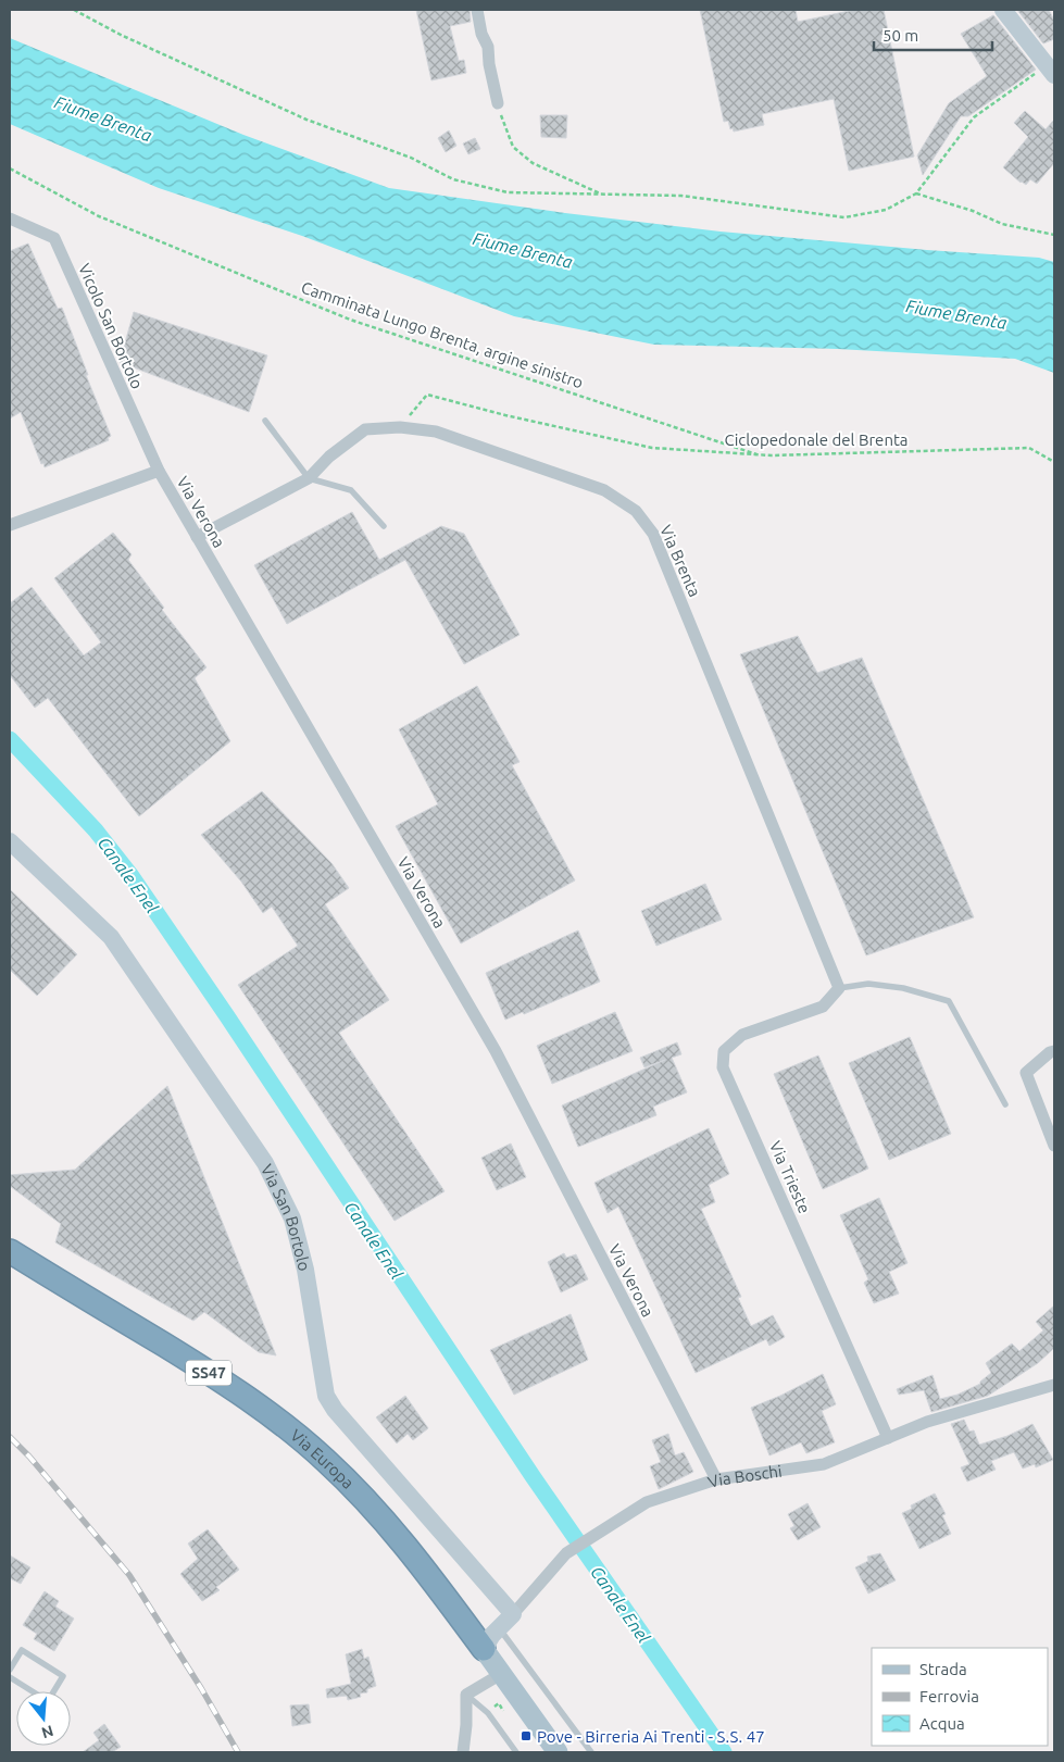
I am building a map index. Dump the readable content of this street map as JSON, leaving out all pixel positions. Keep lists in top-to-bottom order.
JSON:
{
  "streets": {
    "highway": ["SS47", "Via Europa"],
    "street": [
      "Vicolo San Bortolo",
      "Via Verona",
      "Via Brenta",
      "Via Trieste",
      "Via San Bortolo",
      "Via Boschi"
    ],
    "path": ["Camminata Lungo Brenta, argine sinistro", "Ciclopedonale del Brenta"]
  },
  "crossings": [
    ["Vicolo San Bortolo", "Via Verona"],
    ["Camminata Lungo Brenta, argine sinistro", "Ciclopedonale del Brenta"],
    ["Ciclopedonale del Brenta", "Via Brenta"],
    ["Via Verona", "Via Brenta"],
    ["Via Verona", "Via Boschi"],
    ["Via Brenta", "Via Trieste"],
    ["Via Trieste", "Via Boschi"],
    ["Via San Bortolo", "Via Boschi"],
    ["Via Europa", "Via Boschi"]
  ],
  "water": ["Fiume Brenta", "Canale Enel"],
  "places": {
    "transit": ["Pove - Birreria Ai Trenti - S.S. 47"]
  },
  "legend": ["Strada", "Ferrovia", "Acqua"],
  "scale_bar": "50 m",
  "north": "bottom"
}
